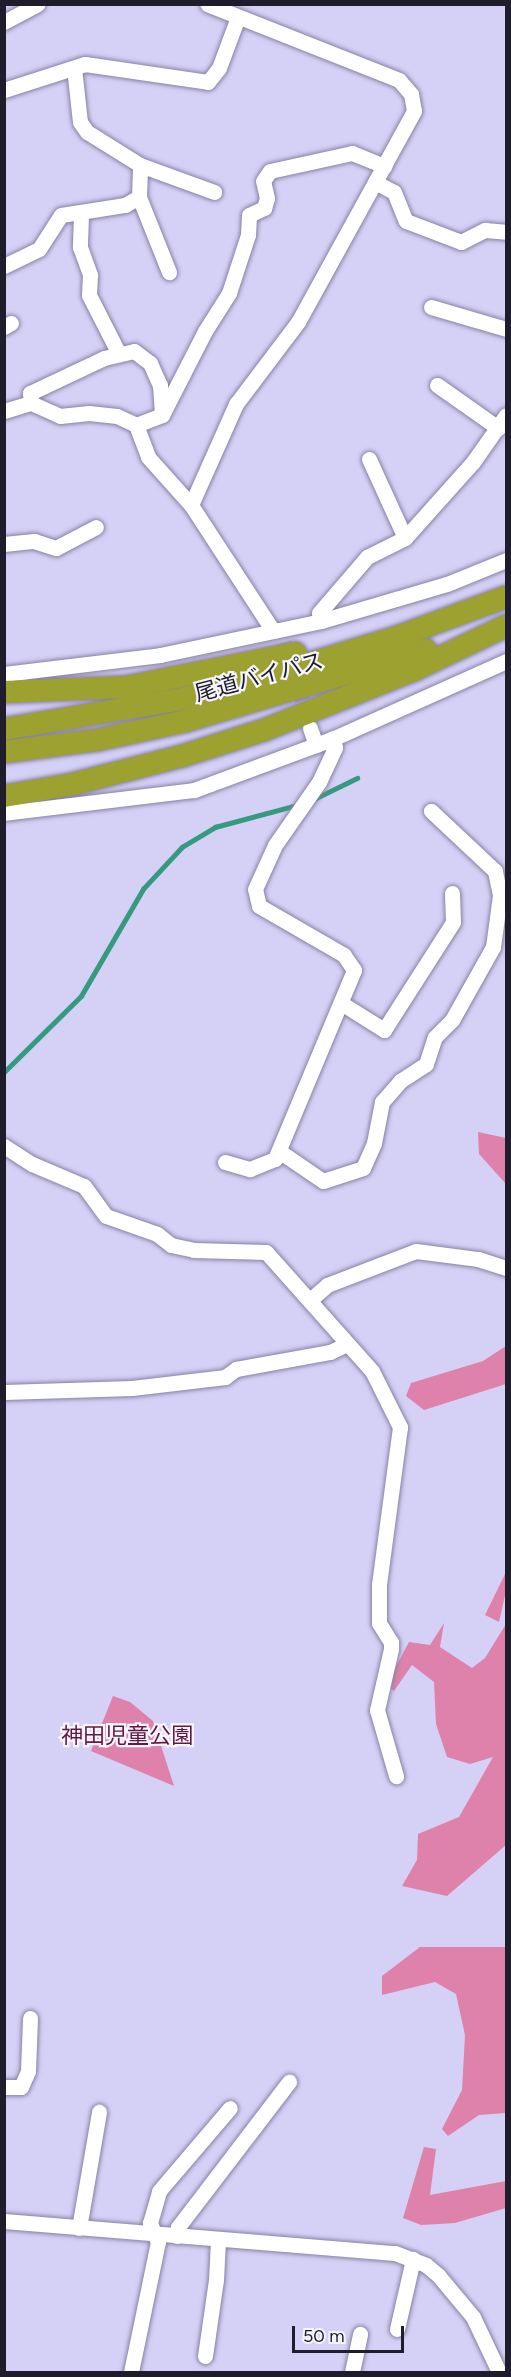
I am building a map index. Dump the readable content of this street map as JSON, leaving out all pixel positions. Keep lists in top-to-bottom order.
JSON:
{
  "streets": {
    "highway": ["尾道バイパス"]
  },
  "parks": ["神田児童公園"],
  "scale_bar": "50 m"
}
